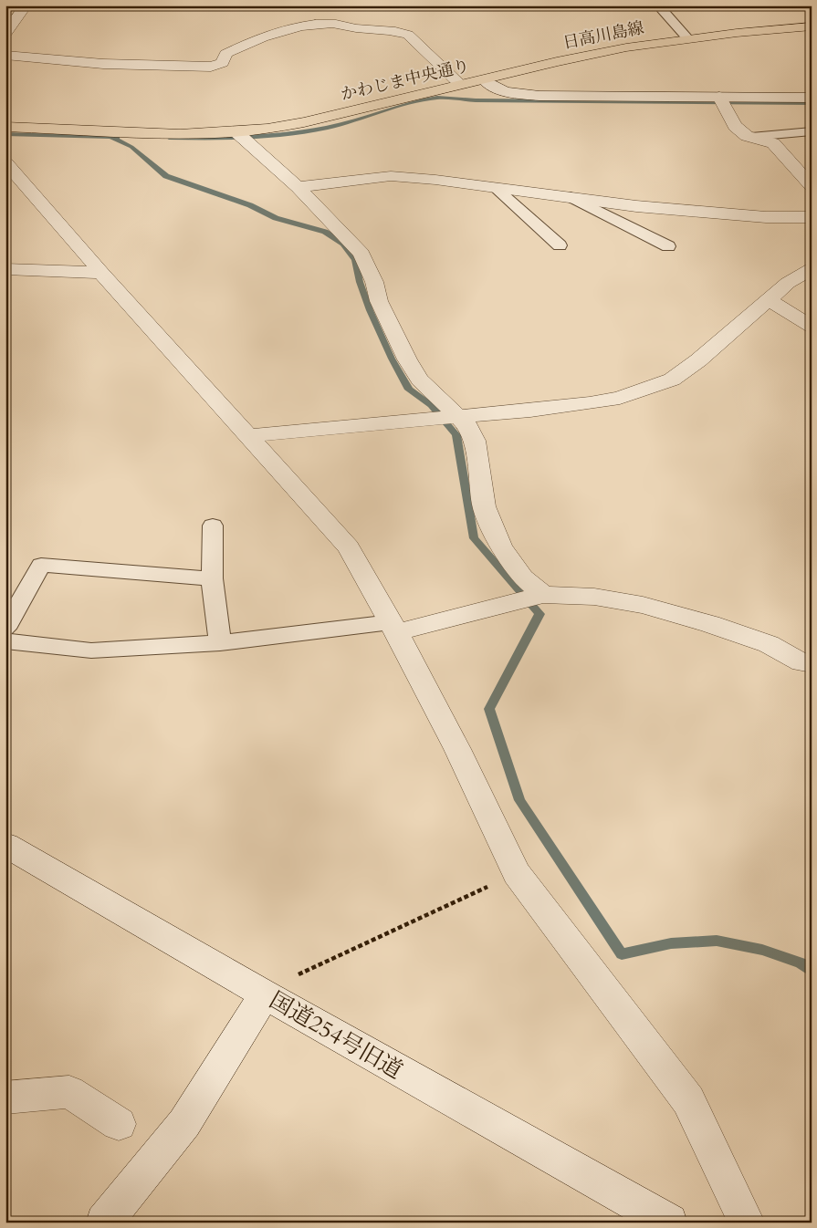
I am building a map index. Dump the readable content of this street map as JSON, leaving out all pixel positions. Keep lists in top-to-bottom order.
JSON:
{
  "streets": {
    "main road": ["日高川島線", "かわじま中央通り"],
    "street": ["国道254号旧道"]
  },
  "crossings": [
    ["日高川島線", "かわじま中央通り"]
  ]
}
